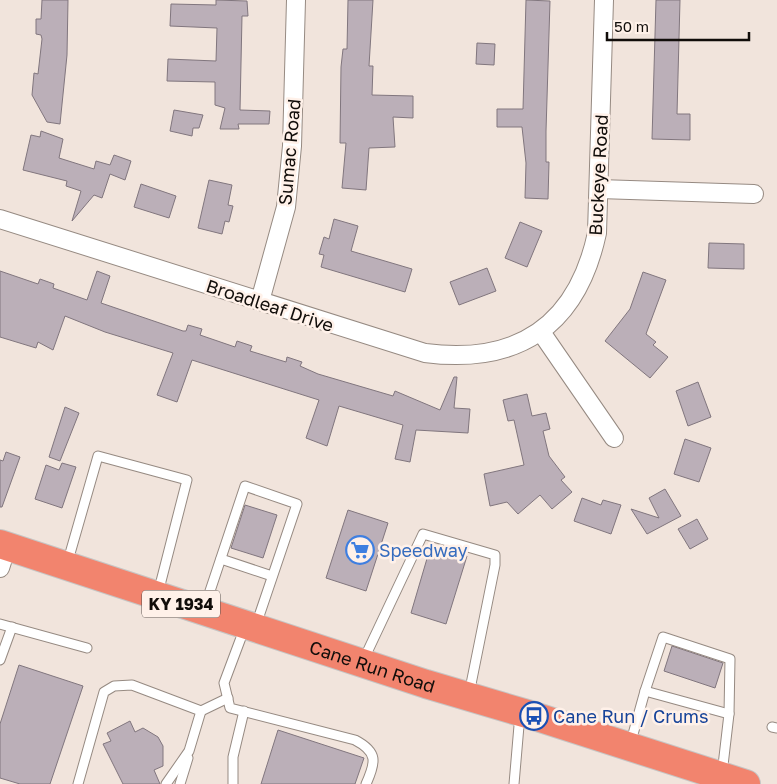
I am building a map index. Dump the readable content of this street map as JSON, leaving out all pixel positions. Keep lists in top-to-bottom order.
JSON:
{
  "streets": {
    "highway": ["KY 1934", "Cane Run Road"],
    "street": ["Sumac Road", "Buckeye Road", "Broadleaf Drive"]
  },
  "crossings": [
    ["Sumac Road", "Broadleaf Drive"],
    ["Buckeye Road", "Broadleaf Drive"]
  ],
  "places": {
    "supermarket": ["Speedway"],
    "bus stop": ["Cane Run / Crums"]
  },
  "scale_bar": "50 m"
}
